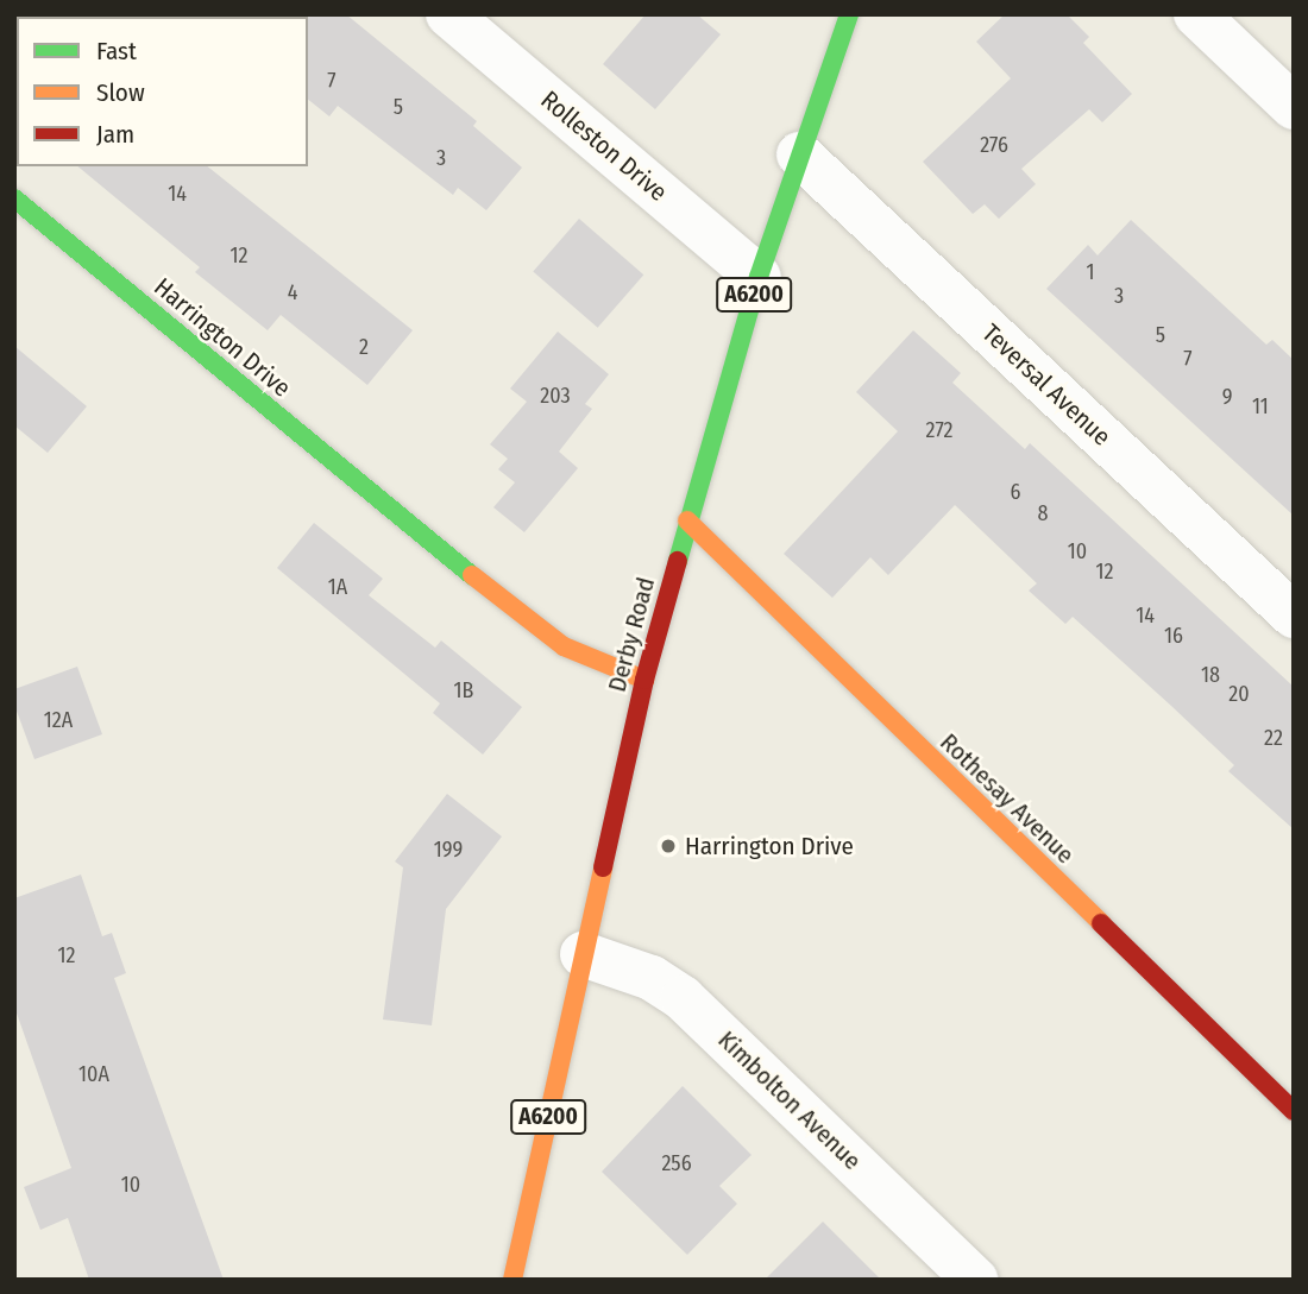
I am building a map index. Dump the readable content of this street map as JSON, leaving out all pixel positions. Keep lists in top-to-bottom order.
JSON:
{
  "streets": {
    "street": [
      "Rolleston Drive",
      "A6200",
      "Harrington Drive",
      "Teversal Avenue",
      "Derby Road",
      "Rothesay Avenue",
      "Kimbolton Avenue"
    ]
  },
  "crossings": [
    ["Rolleston Drive", "Derby Road"],
    ["Harrington Drive", "Derby Road"],
    ["Teversal Avenue", "Derby Road"],
    ["Derby Road", "Rothesay Avenue"],
    ["Derby Road", "Kimbolton Avenue"]
  ],
  "places": ["Harrington Drive"],
  "house_numbers": [
    "7",
    "5",
    "276",
    "3",
    "14",
    "12",
    "1",
    "4",
    "3",
    "5",
    "2",
    "7",
    "203",
    "9",
    "11",
    "272",
    "6",
    "8",
    "10",
    "12",
    "1A",
    "14",
    "16",
    "18",
    "1B",
    "20",
    "12A",
    "22",
    "199",
    "12",
    "10A",
    "256",
    "10"
  ],
  "legend": ["Fast", "Slow", "Jam"]
}
